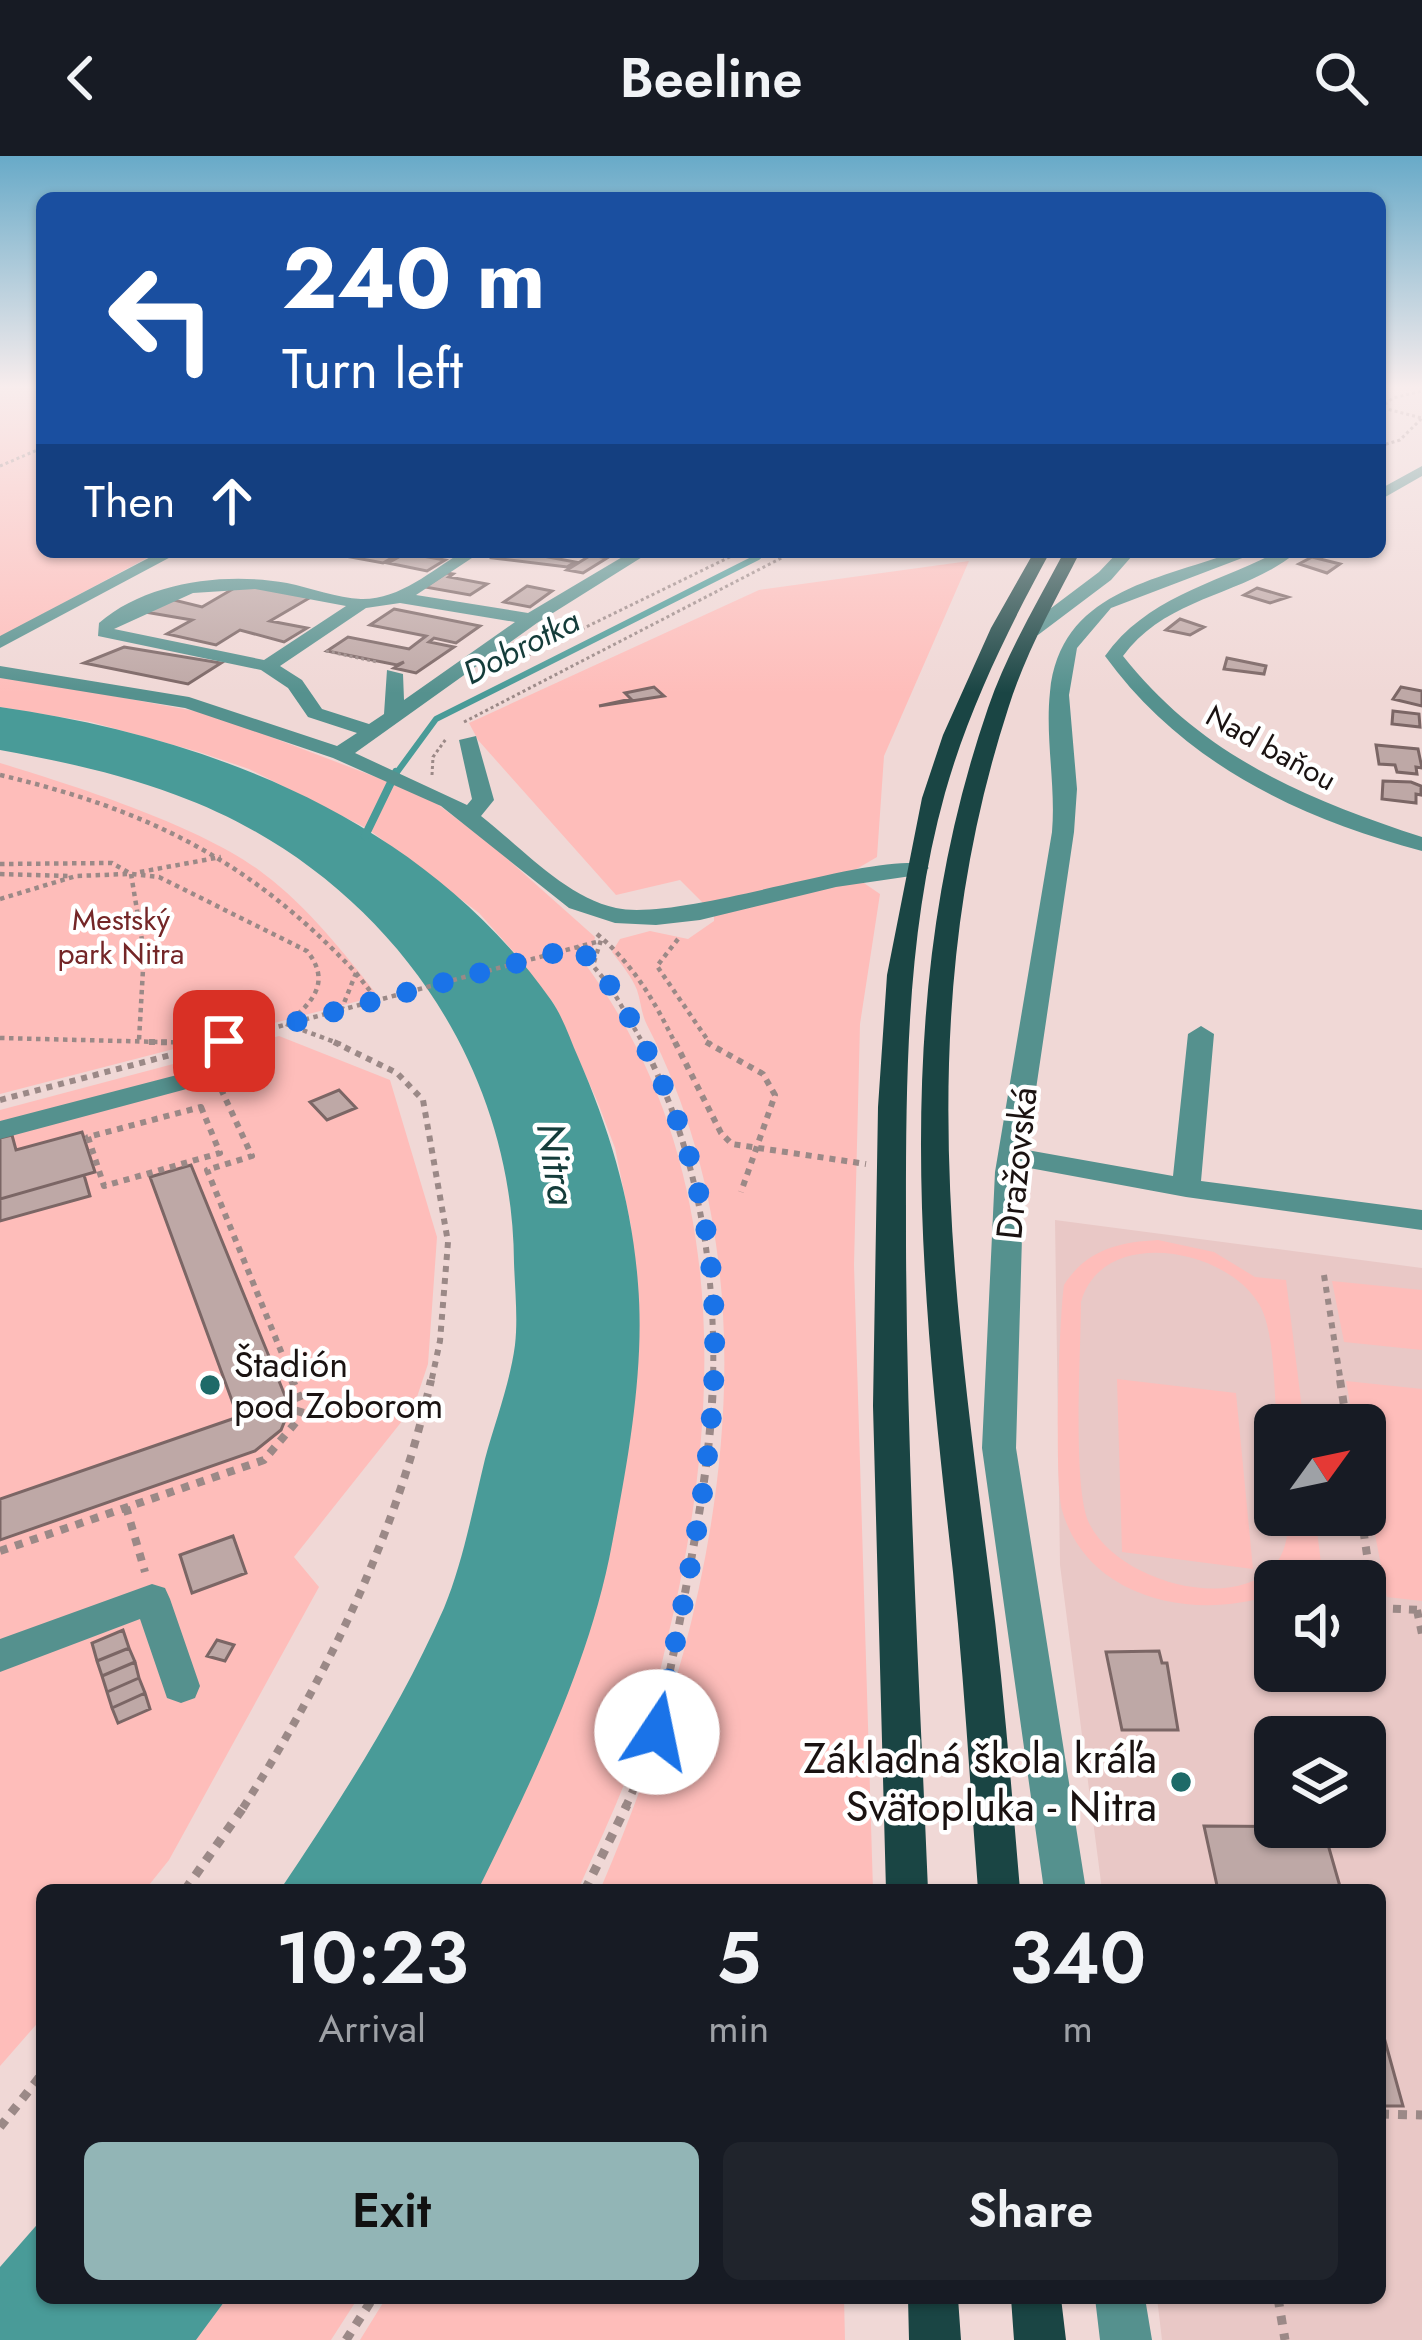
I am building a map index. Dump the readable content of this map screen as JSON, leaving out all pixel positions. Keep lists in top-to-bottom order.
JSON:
{
  "streets": {
    "street": ["Nad baňou", "Dražovská"]
  },
  "water": ["Dobrotka", "Nitra"],
  "parks": ["Mestský park Nitra"],
  "places": ["Štadión pod Zoborom", "Základná škola kráľa Svätopluka - Nitra"],
  "north": "top right",
  "page": {
    "header": "Beeline",
    "turn": ["240 m", "Turn left"],
    "then": "Then",
    "eta": [
      "10:23",
      "Arrival",
      "5",
      "min",
      "340",
      "m"
    ],
    "buttons": ["Exit", "Share"]
  }
}
